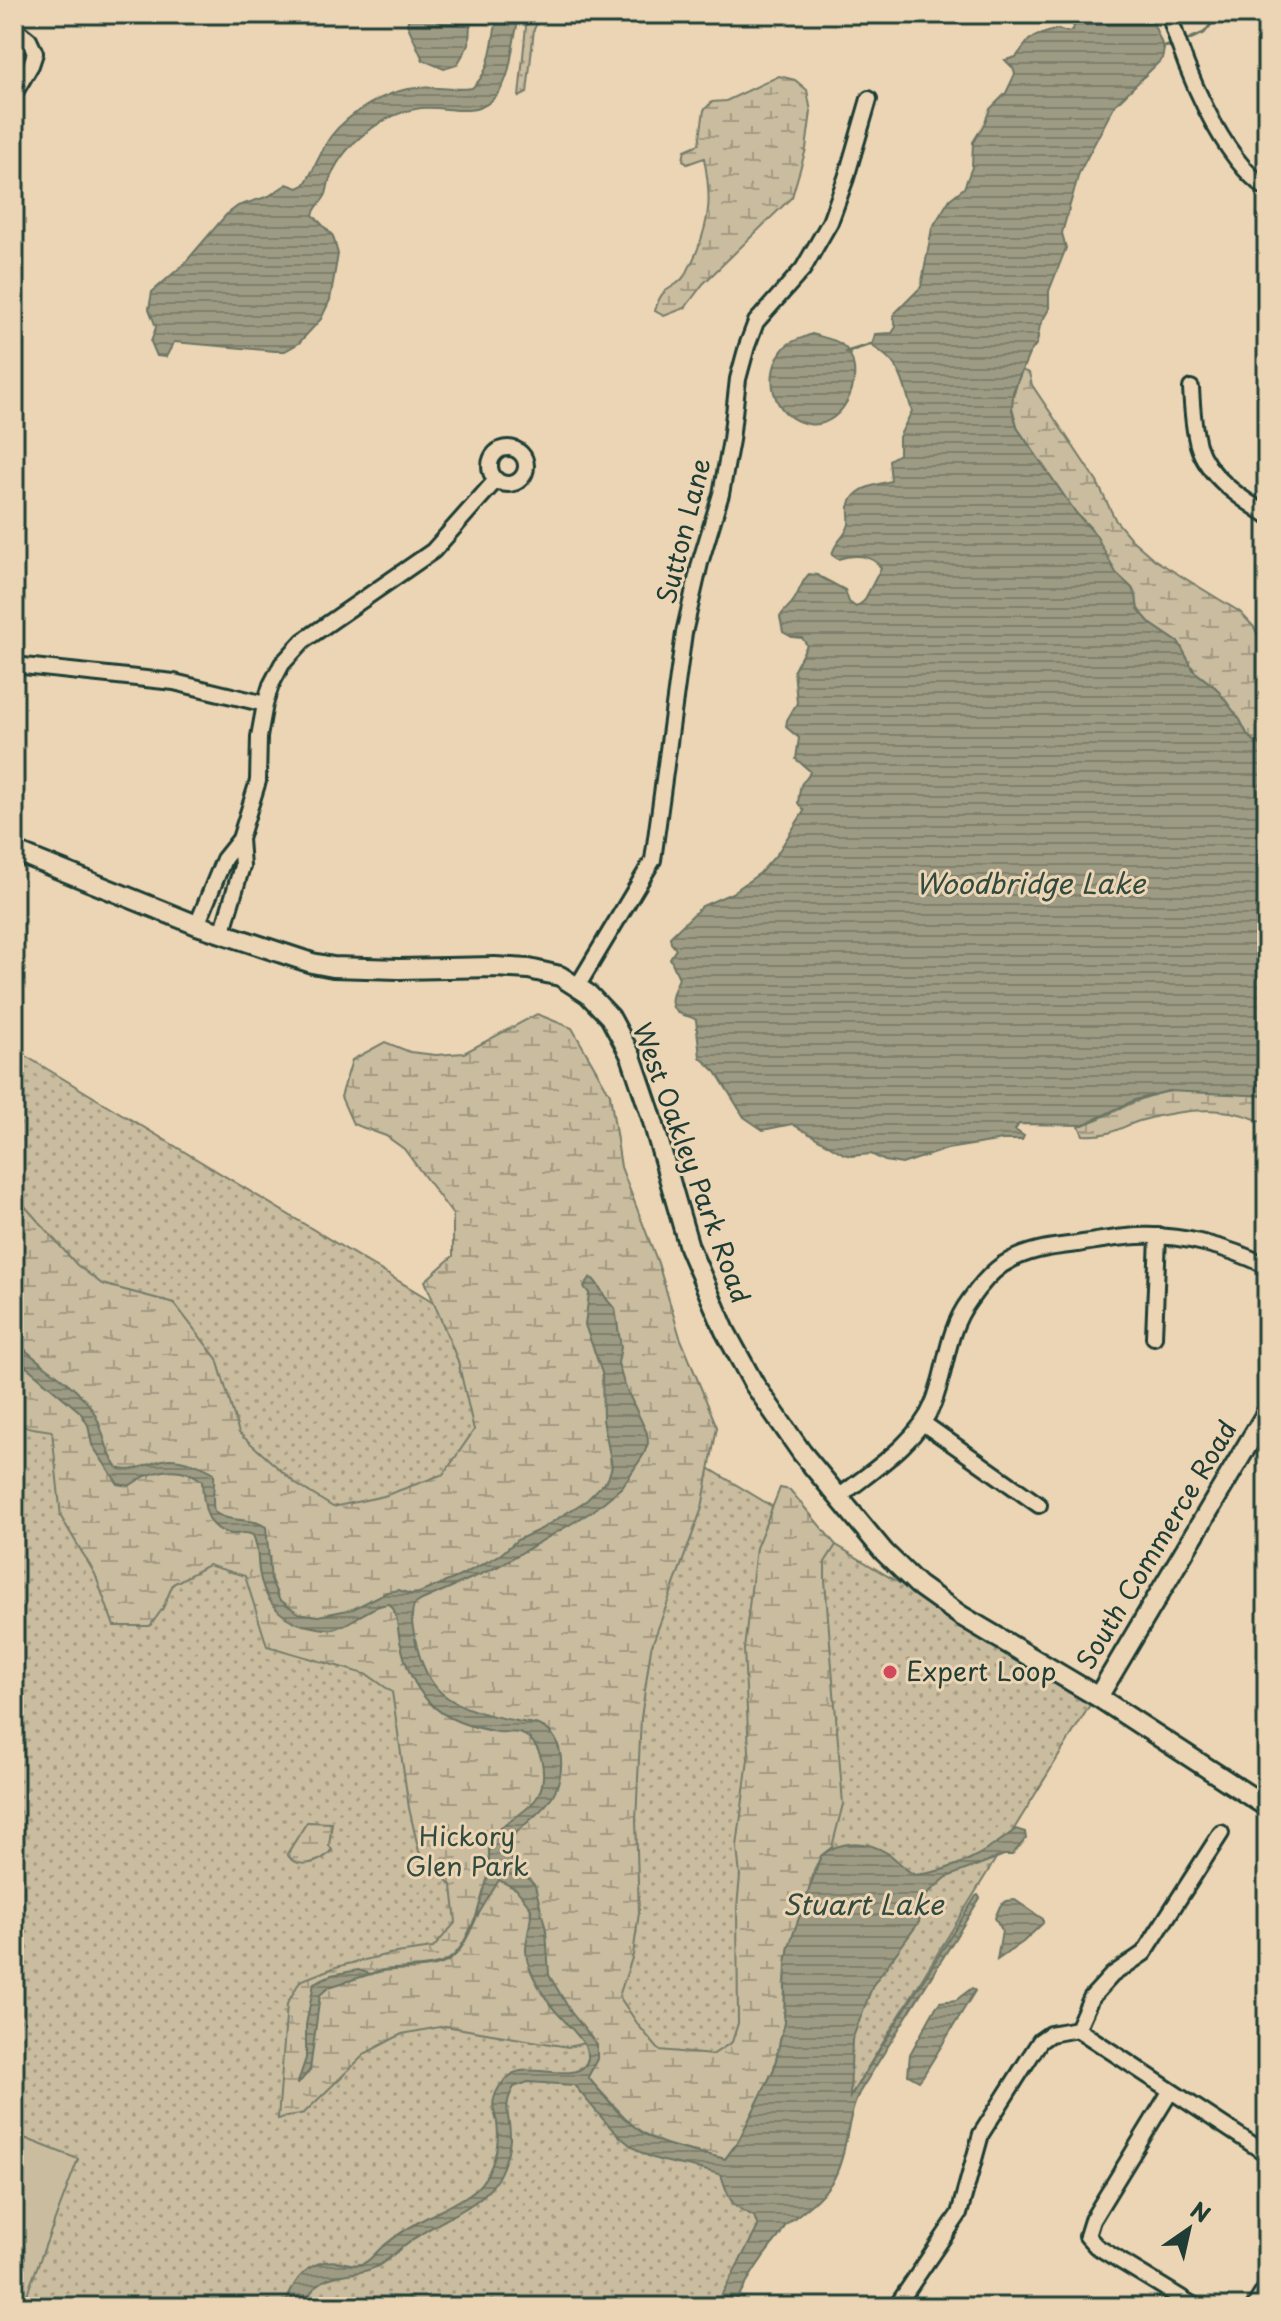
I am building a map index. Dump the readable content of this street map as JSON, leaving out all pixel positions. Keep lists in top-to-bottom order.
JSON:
{
  "streets": {
    "street": ["Sutton Lane", "West Oakley Park Road", "South Commerce Road"]
  },
  "crossings": [
    ["Sutton Lane", "West Oakley Park Road"],
    ["West Oakley Park Road", "South Commerce Road"]
  ],
  "water": ["Woodbridge Lake", "Stuart Lake"],
  "parks": ["Hickory Glen Park"],
  "places": ["Expert Loop"],
  "north": "top right"
}
